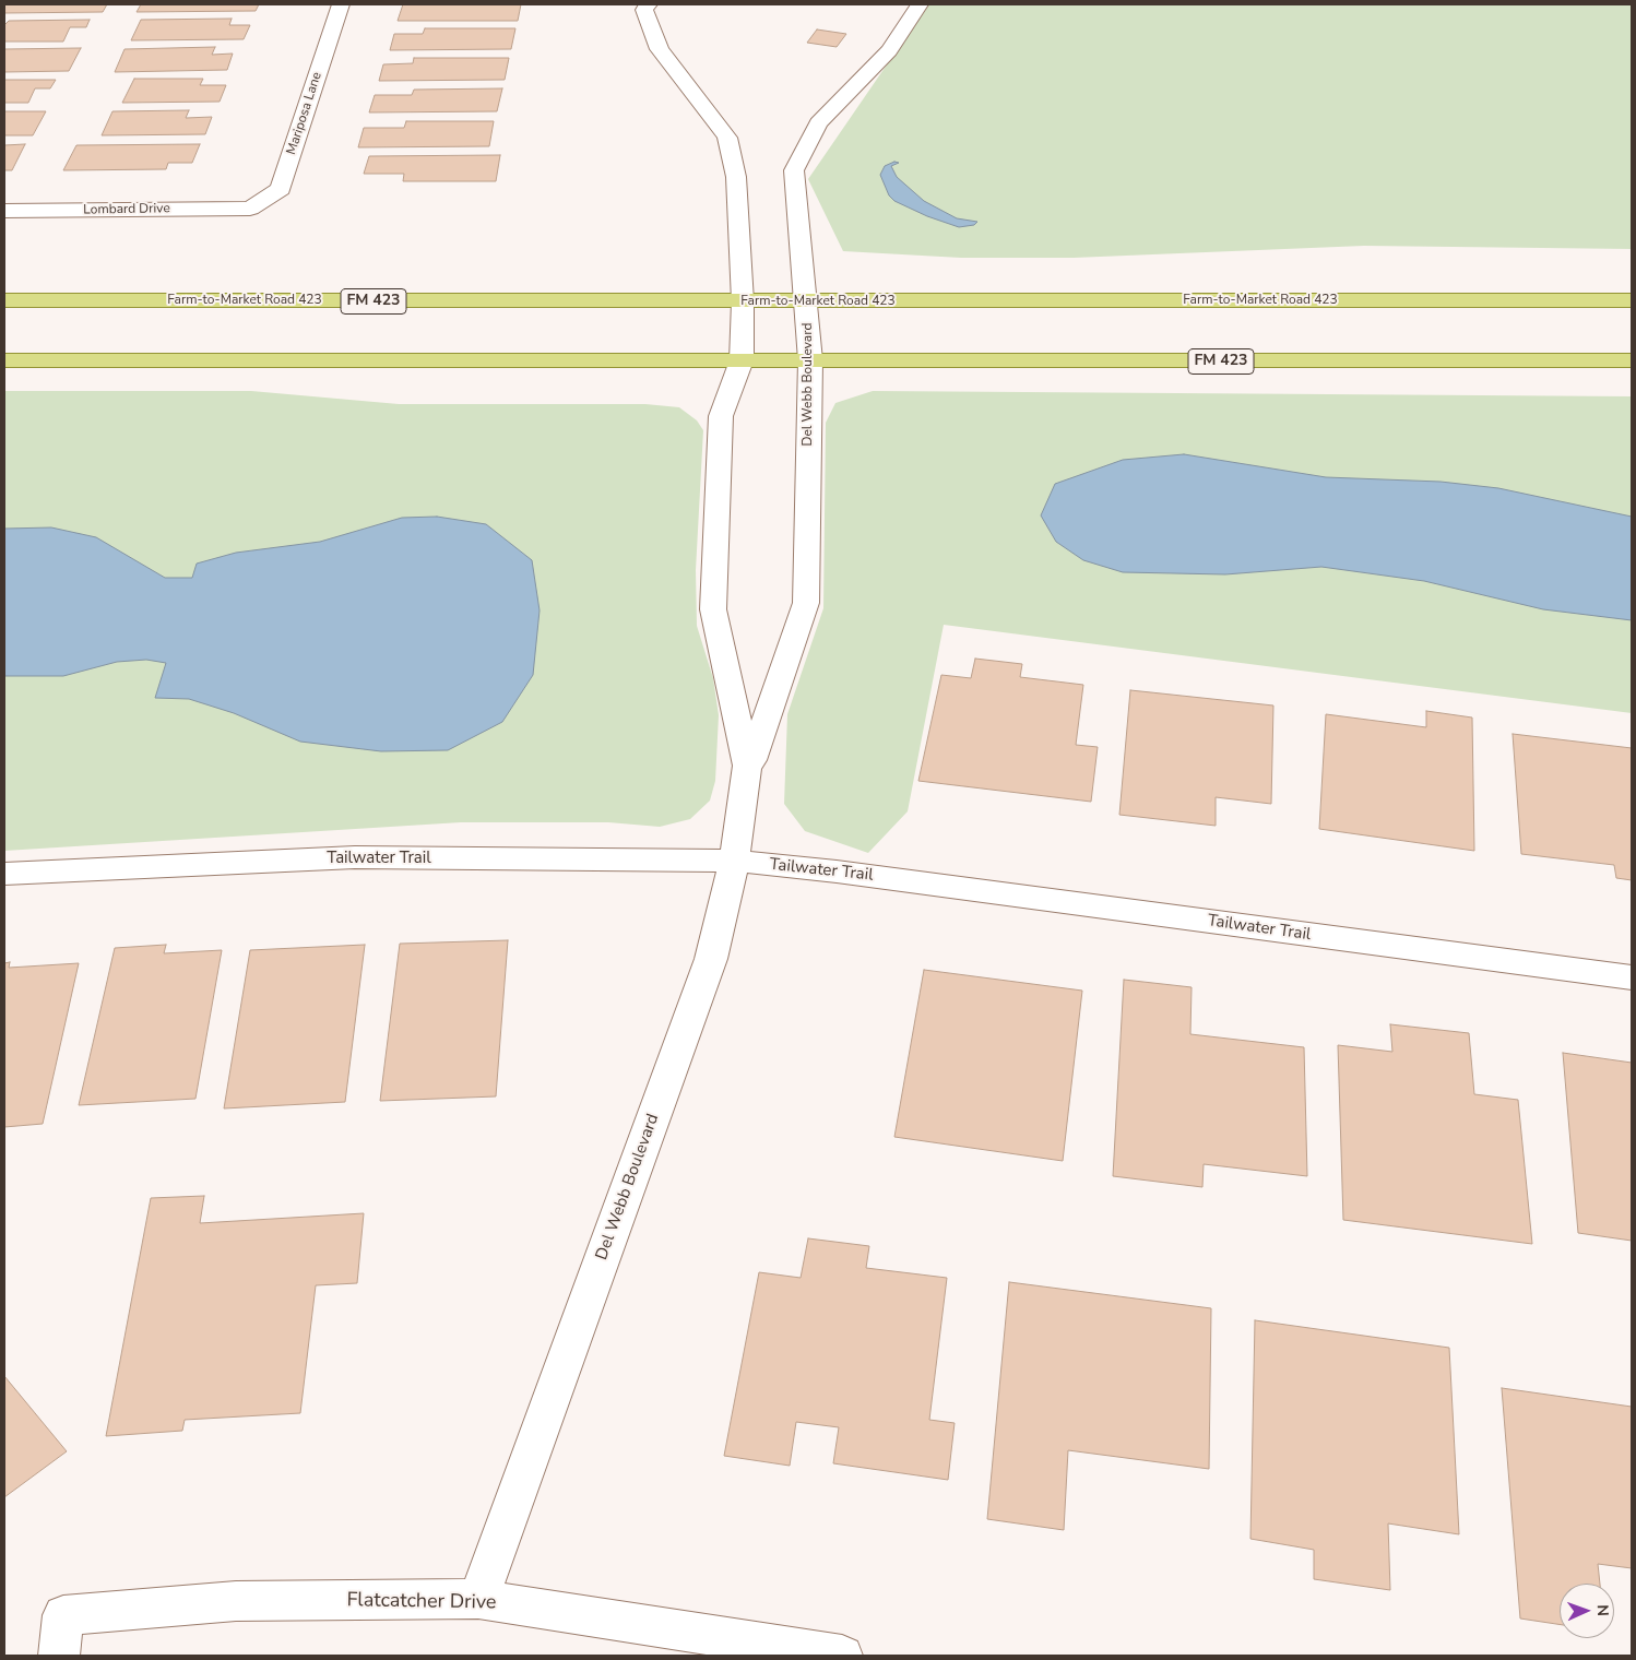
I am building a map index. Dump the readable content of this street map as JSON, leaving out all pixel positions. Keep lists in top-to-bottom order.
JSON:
{
  "streets": {
    "main road": ["Farm-to-Market Road 423", "FM 423"],
    "street": [
      "Mariposa Lane",
      "Lombard Drive",
      "Del Webb Boulevard",
      "Tailwater Trail",
      "Flatcatcher Drive"
    ]
  },
  "crossings": [
    ["Mariposa Lane", "Lombard Drive"],
    ["Farm-to-Market Road 423", "Del Webb Boulevard"],
    ["FM 423", "Del Webb Boulevard"],
    ["Del Webb Boulevard", "Tailwater Trail"],
    ["Del Webb Boulevard", "Flatcatcher Drive"]
  ],
  "north": "right"
}
